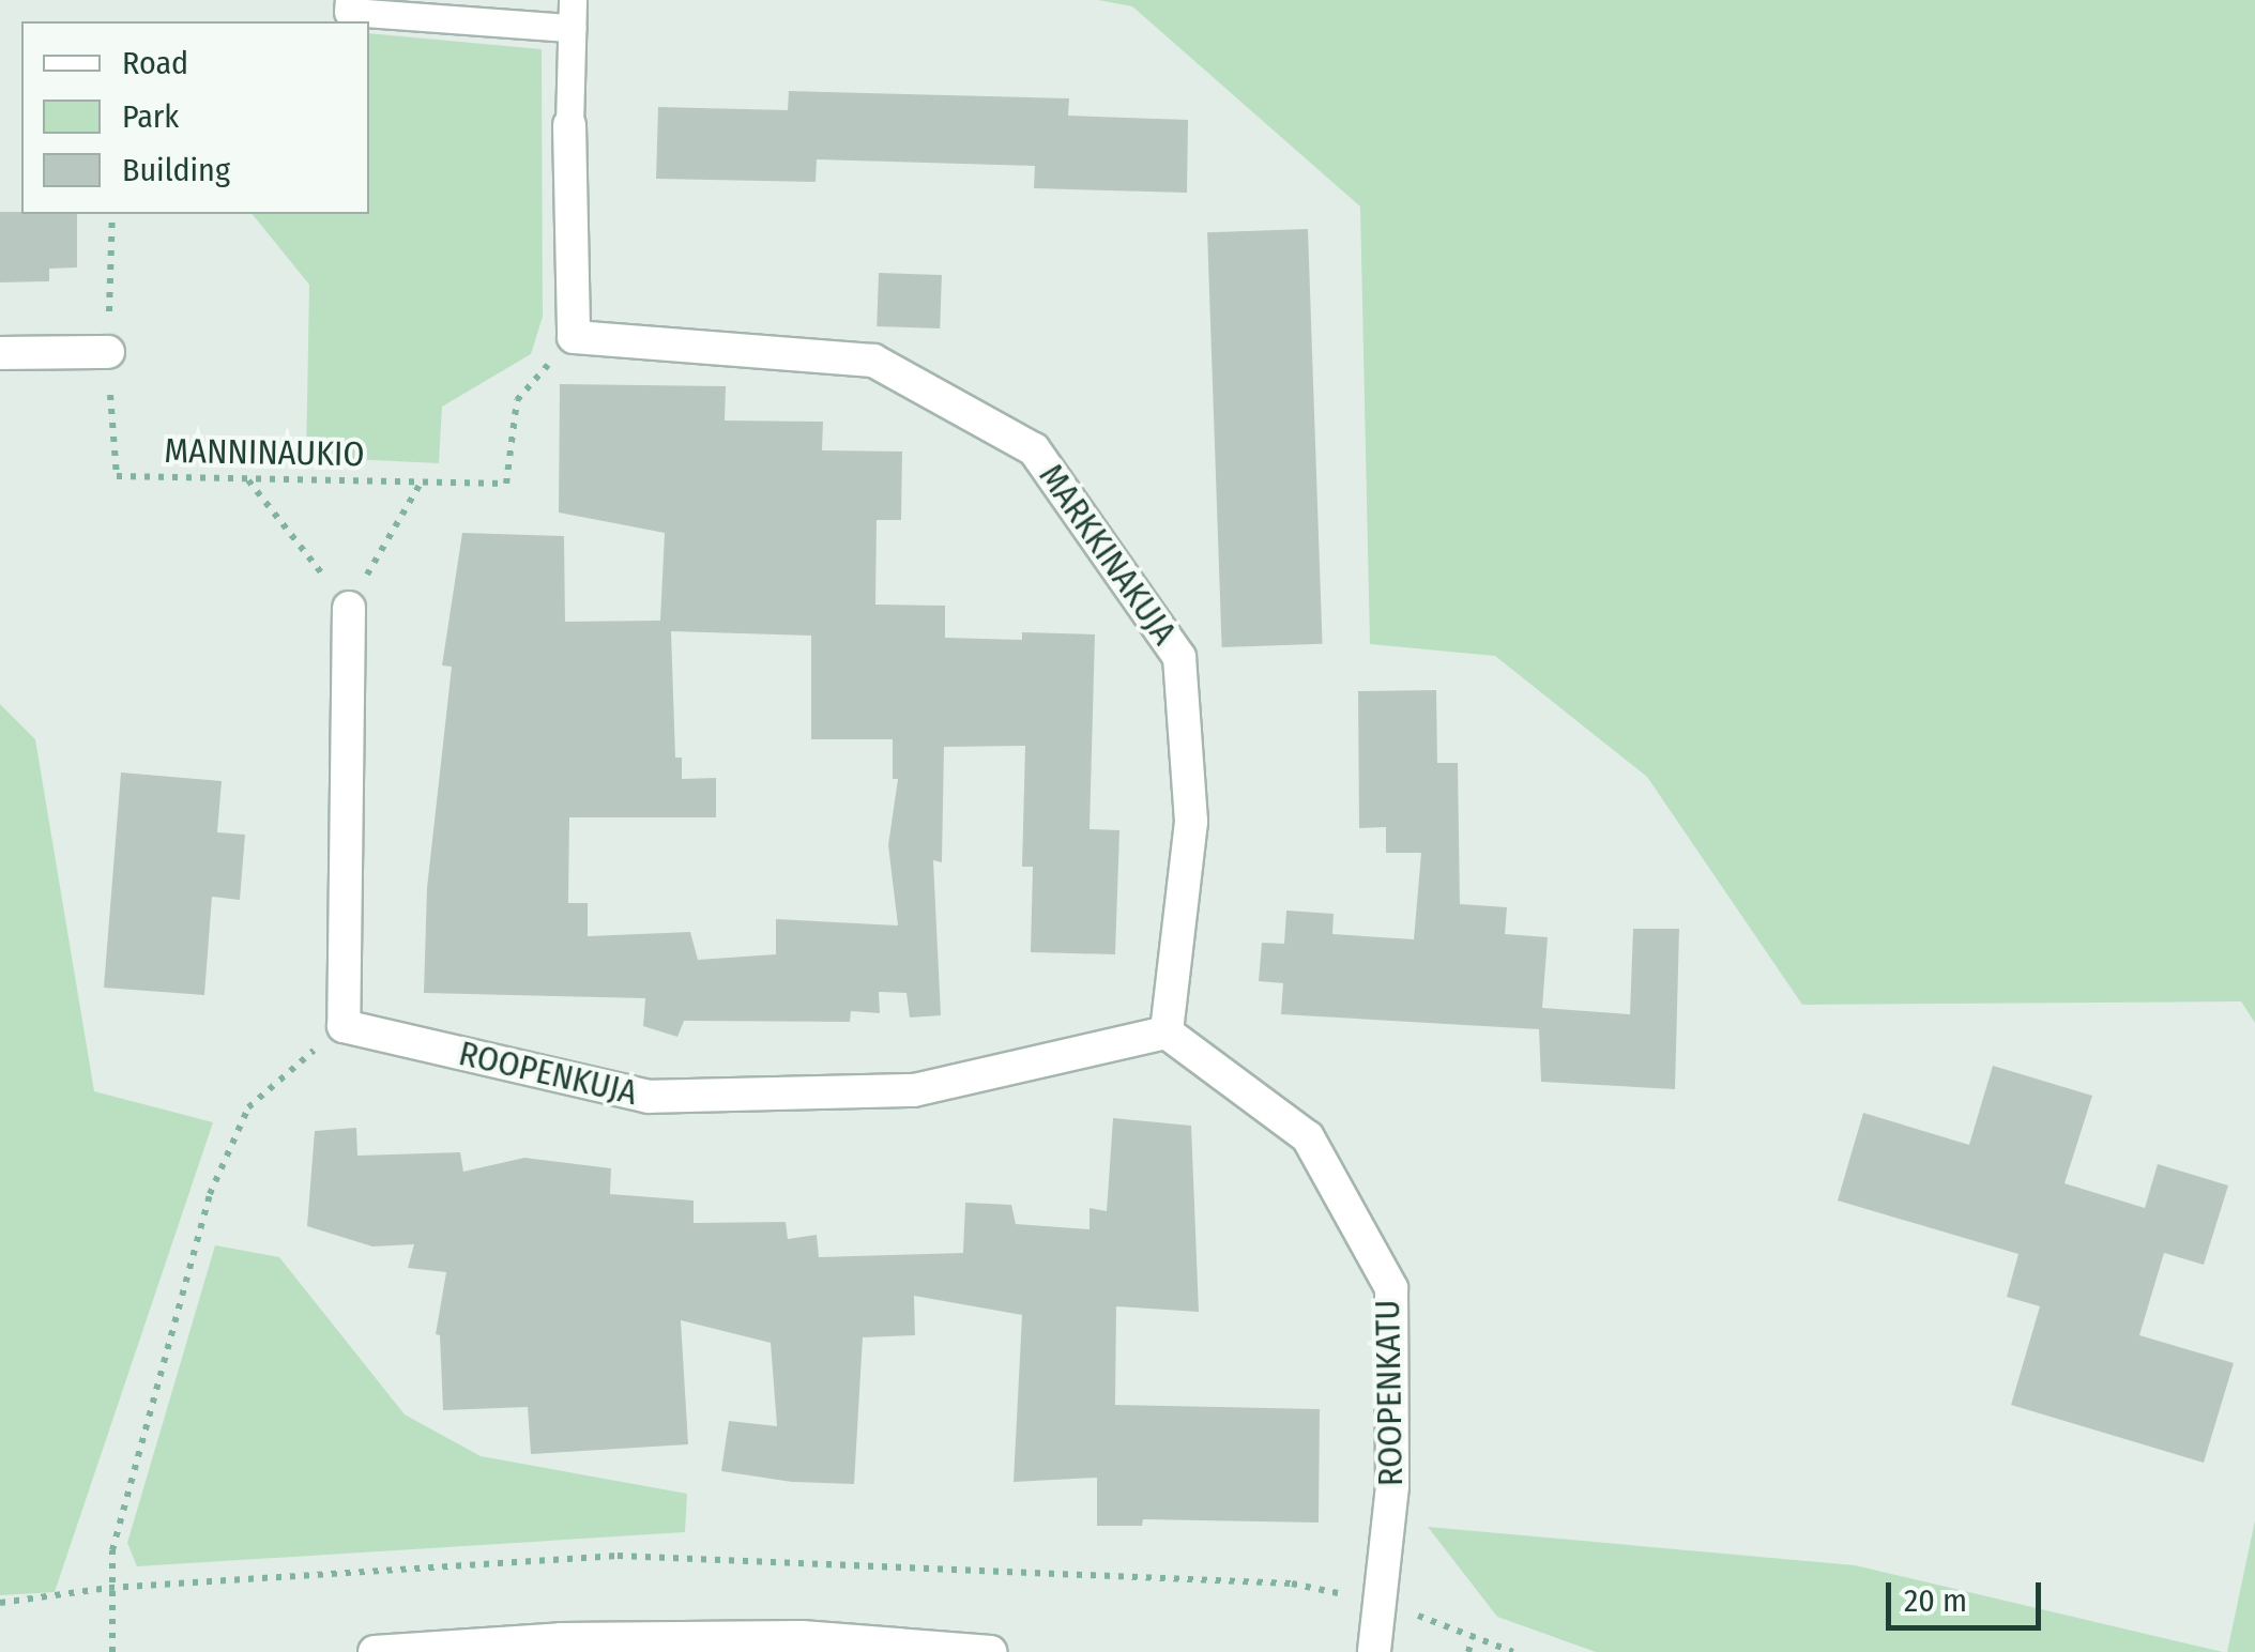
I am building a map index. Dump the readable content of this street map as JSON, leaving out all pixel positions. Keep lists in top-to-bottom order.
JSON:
{
  "streets": {
    "street": ["MARKKINAKUJA", "ROOPENKUJA", "ROOPENKATU"],
    "path": ["MANNINAUKIO"]
  },
  "crossings": [
    ["MANNINAUKIO", "MARKKINAKUJA"],
    ["MARKKINAKUJA", "ROOPENKUJA"],
    ["MARKKINAKUJA", "ROOPENKATU"],
    ["ROOPENKUJA", "ROOPENKATU"]
  ],
  "legend": ["Road", "Park", "Building"],
  "scale_bar": "20 m"
}
